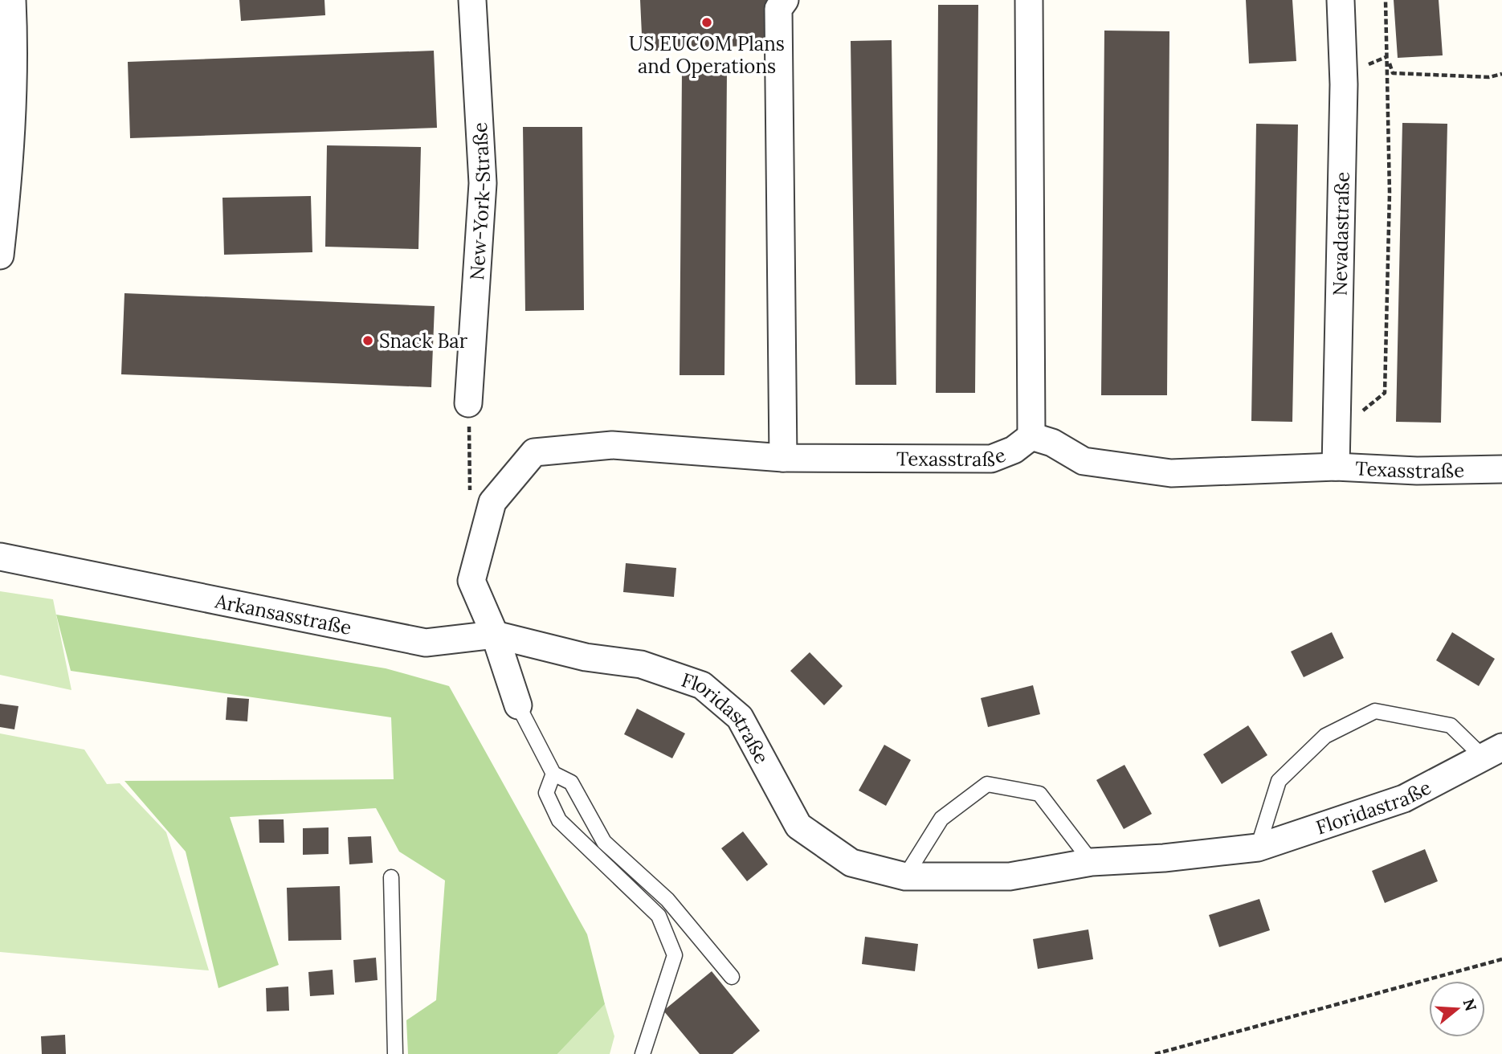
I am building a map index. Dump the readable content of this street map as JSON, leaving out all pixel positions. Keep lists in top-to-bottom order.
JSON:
{
  "streets": {
    "street": [
      "New-York-Straße",
      "Nevadastraße",
      "Texasstraße",
      "Arkansasstraße",
      "Floridastraße"
    ]
  },
  "crossings": [
    ["Nevadastraße", "Texasstraße"],
    ["Texasstraße", "Arkansasstraße"],
    ["Texasstraße", "Floridastraße"],
    ["Arkansasstraße", "Floridastraße"]
  ],
  "places": ["US EUCOM Plans and Operations", "Snack Bar"],
  "north": "right"
}
